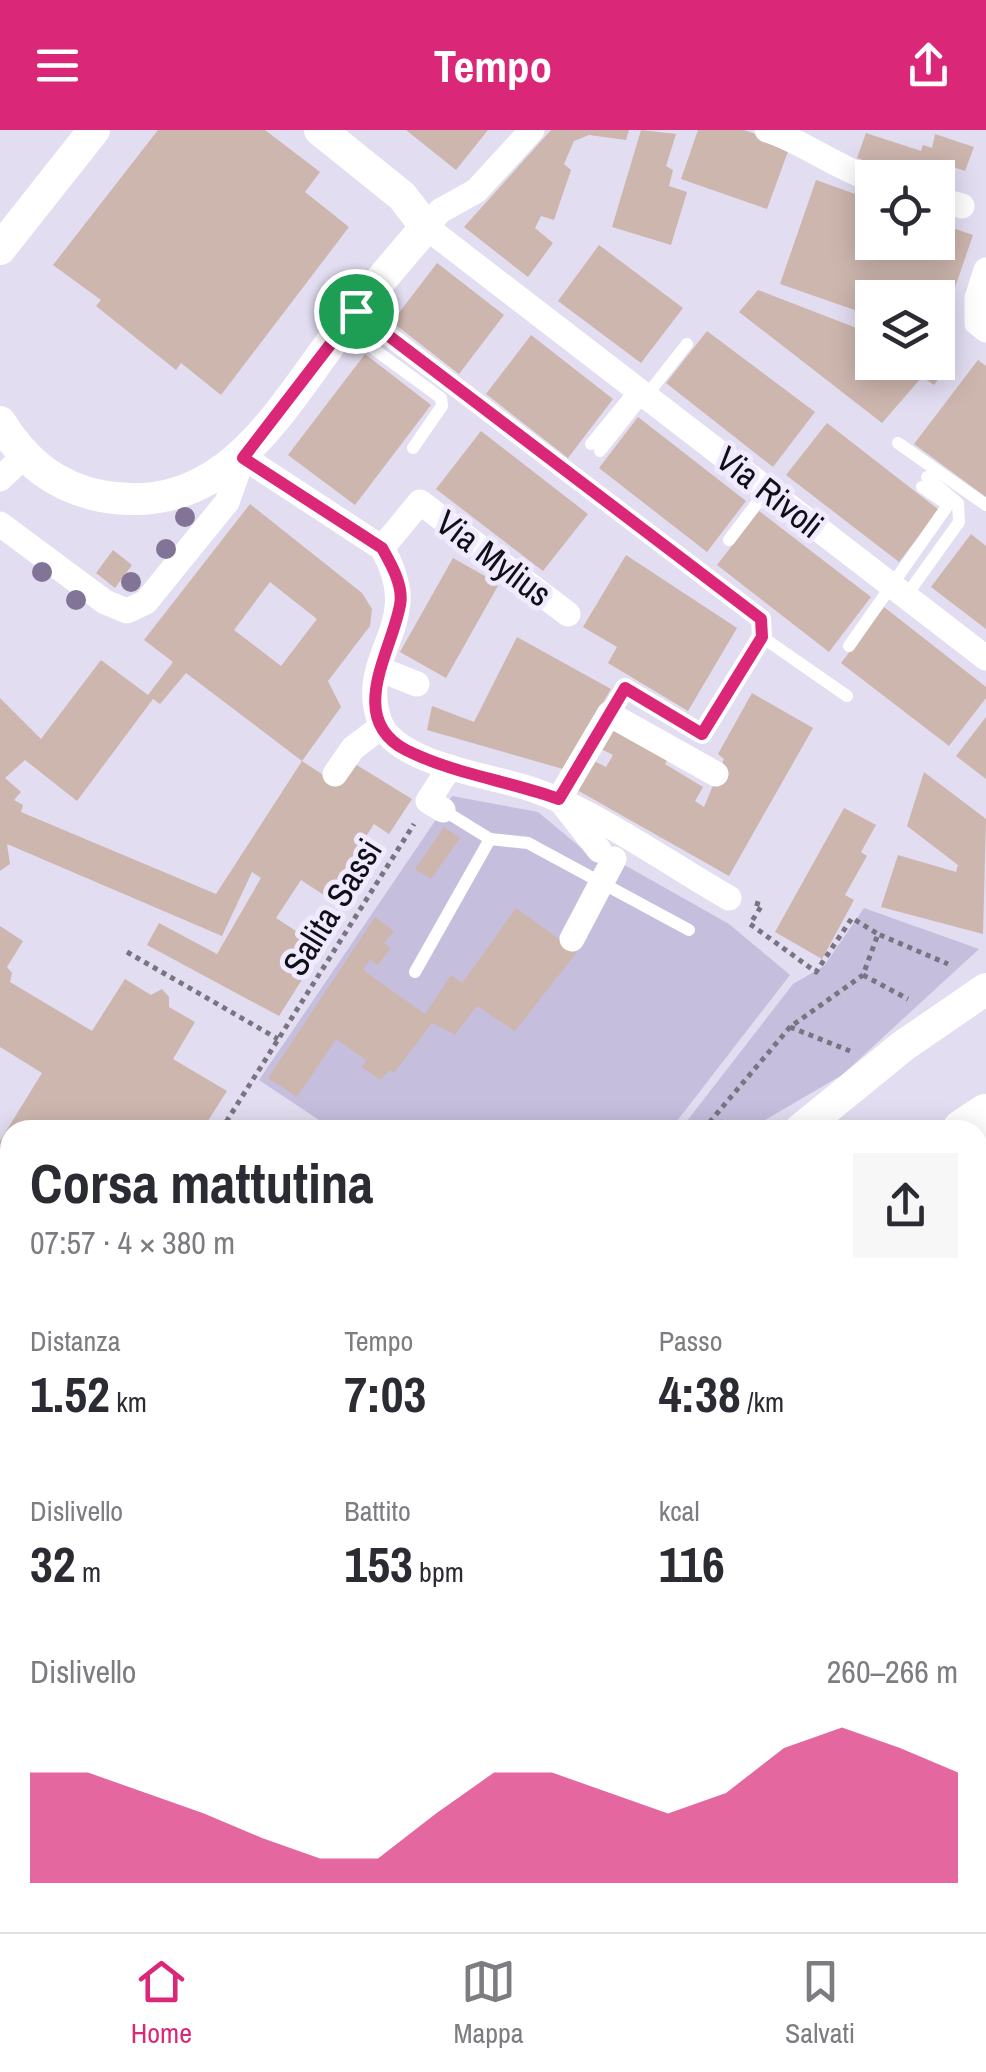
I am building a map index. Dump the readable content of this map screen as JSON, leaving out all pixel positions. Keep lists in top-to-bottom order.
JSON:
{
  "streets": {
    "street": ["Via Rivoli", "Via Mylius"],
    "path": ["Salita Sassi"]
  },
  "page": {
    "header": "Tempo",
    "heading": ["Corsa mattutina", "07:57 · 4 × 380 m"],
    "stats": [
      ["Distanza", "1.52 km"],
      ["Tempo", "7:03"],
      ["Passo", "4:38 /km"],
      ["Dislivello", "32 m"],
      ["Battito", "153 bpm"],
      ["kcal", "116"]
    ],
    "chart": ["Dislivello", "260–266 m"],
    "tabs": ["Home", "Mappa", "Salvati"]
  }
}
